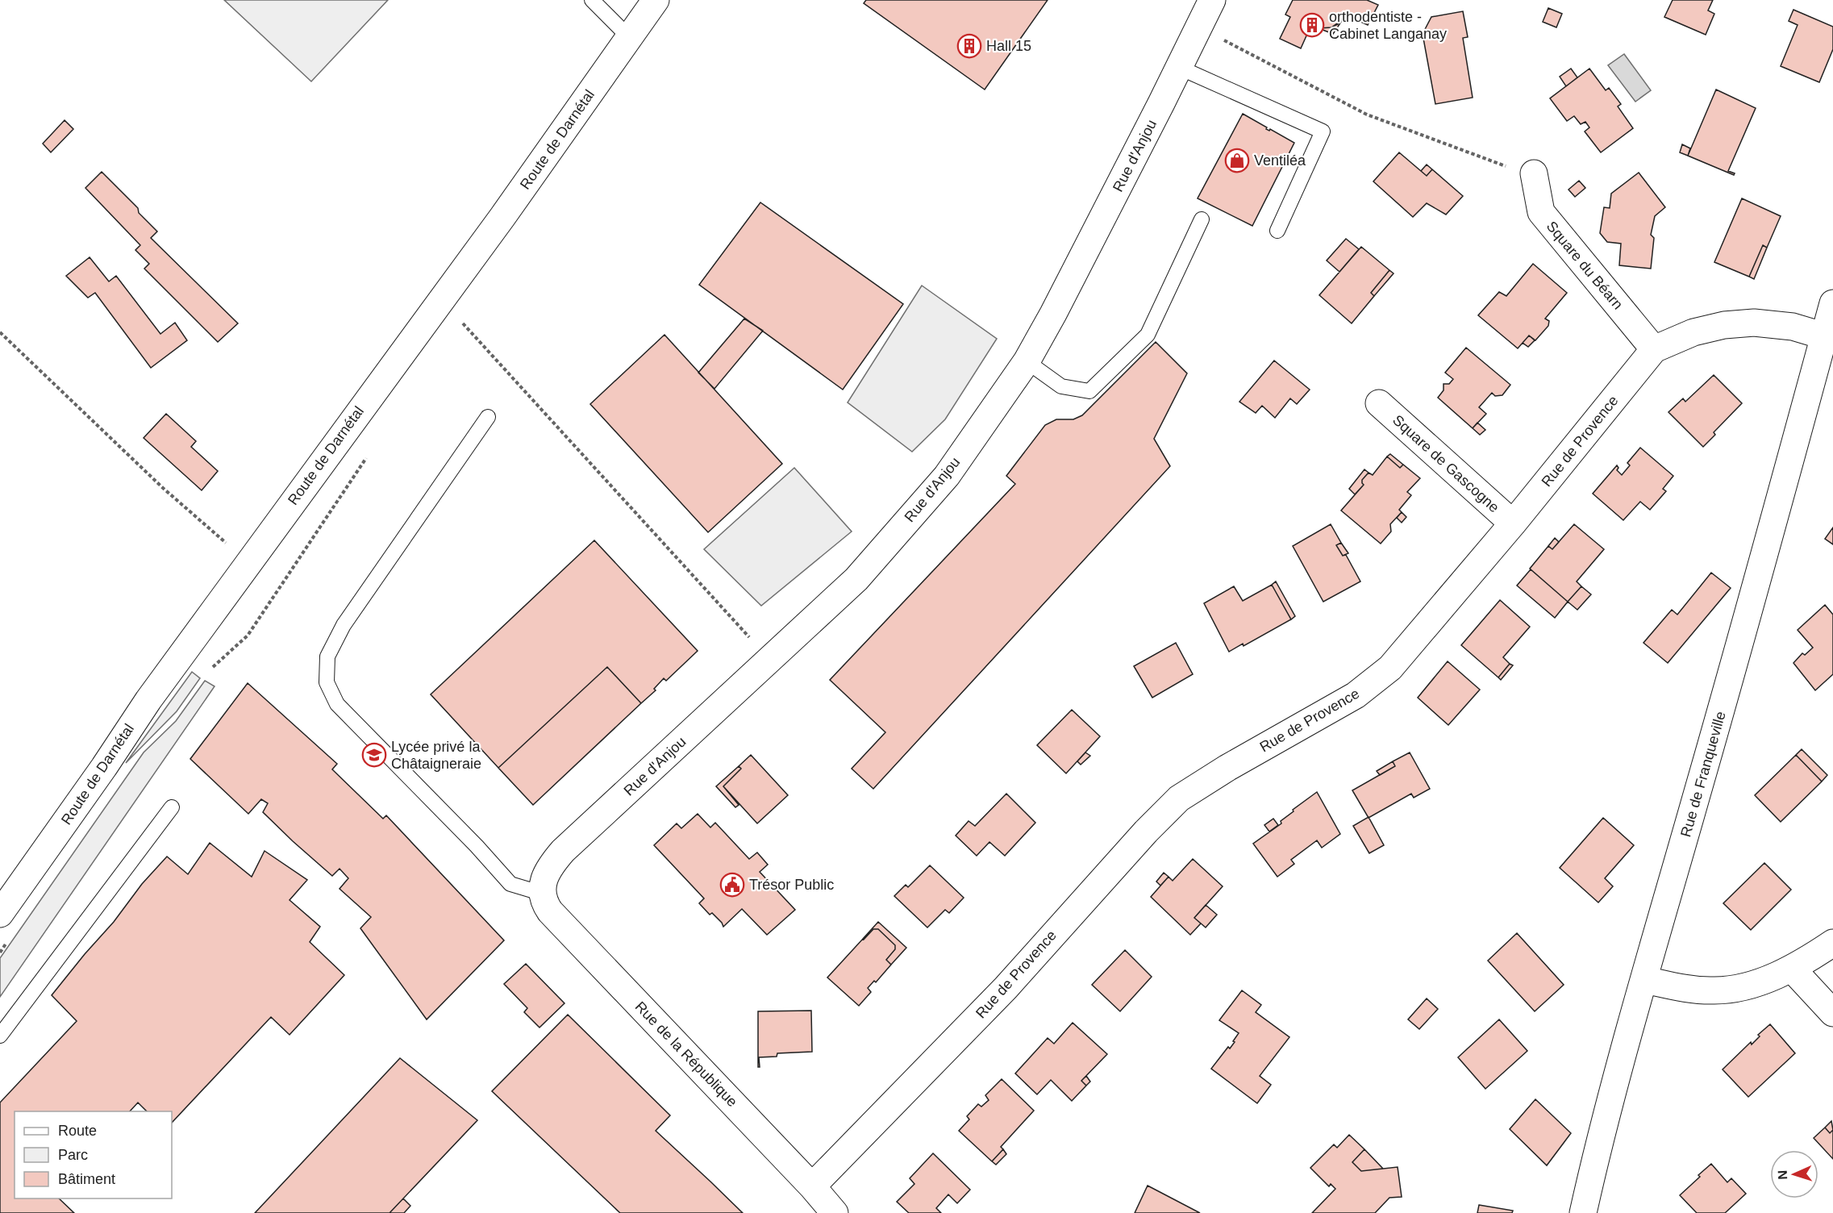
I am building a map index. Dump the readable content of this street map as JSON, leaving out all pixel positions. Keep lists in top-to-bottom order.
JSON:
{
  "streets": {
    "street": [
      "Route de Darnétal",
      "Rue d'Anjou",
      "Square du Béarn",
      "Rue de Provence",
      "Square de Gascogne",
      "Rue de Franqueville",
      "Rue de la République"
    ]
  },
  "crossings": [
    ["Rue d'Anjou", "Rue de la République"],
    ["Square du Béarn", "Rue de Provence"],
    ["Rue de Provence", "Square de Gascogne"],
    ["Rue de Provence", "Rue de Franqueville"],
    ["Rue de Provence", "Rue de la République"]
  ],
  "places": {
    "building": ["orthodentiste - Cabinet Langanay", "Hall 15"],
    "shop": ["Ventiléa"],
    "school or university": ["Lycée privé la Châtaigneraie"],
    "public building": ["Trésor Public"]
  },
  "legend": ["Route", "Parc", "Bâtiment"],
  "north": "left"
}
